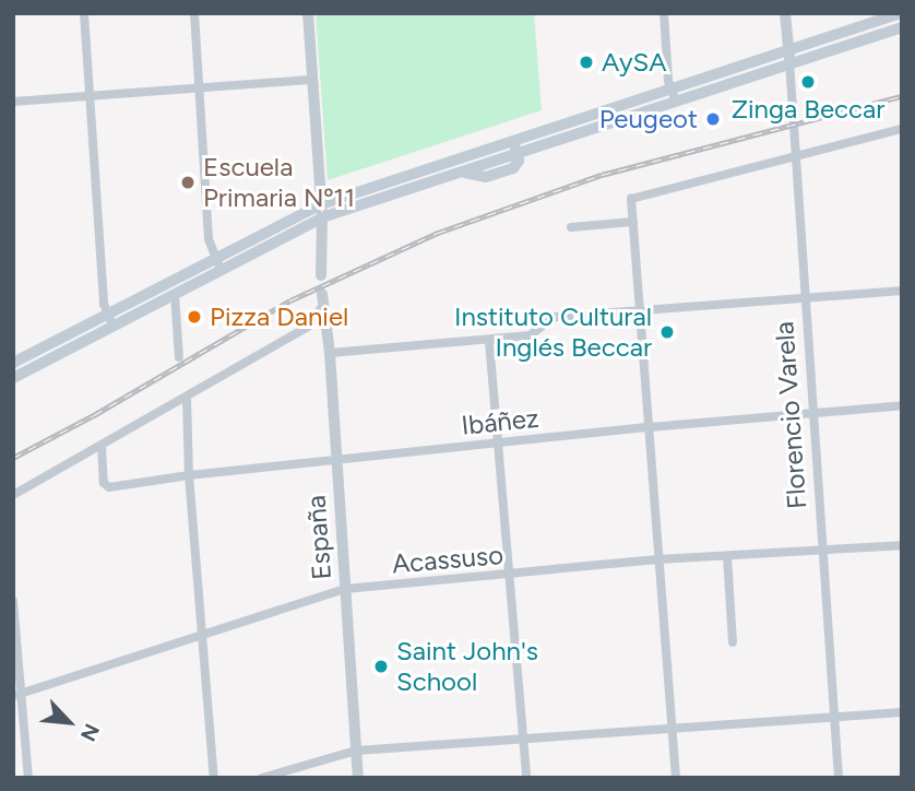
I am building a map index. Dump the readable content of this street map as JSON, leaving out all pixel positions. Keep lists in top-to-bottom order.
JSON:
{
  "streets": {
    "street": [
      "Florencio Varela",
      "Ibáñez",
      "España",
      "Acassuso"
    ]
  },
  "crossings": [
    ["Florencio Varela", "Ibáñez"],
    ["Florencio Varela", "Acassuso"],
    ["Ibáñez", "España"],
    ["España", "Acassuso"]
  ],
  "places": [
    "AySA",
    "Zinga Beccar",
    "Peugeot",
    "Escuela Primaria Nº11",
    "Pizza Daniel",
    "Instituto Cultural Inglés Beccar",
    "Saint John's School"
  ],
  "north": "bottom right"
}
